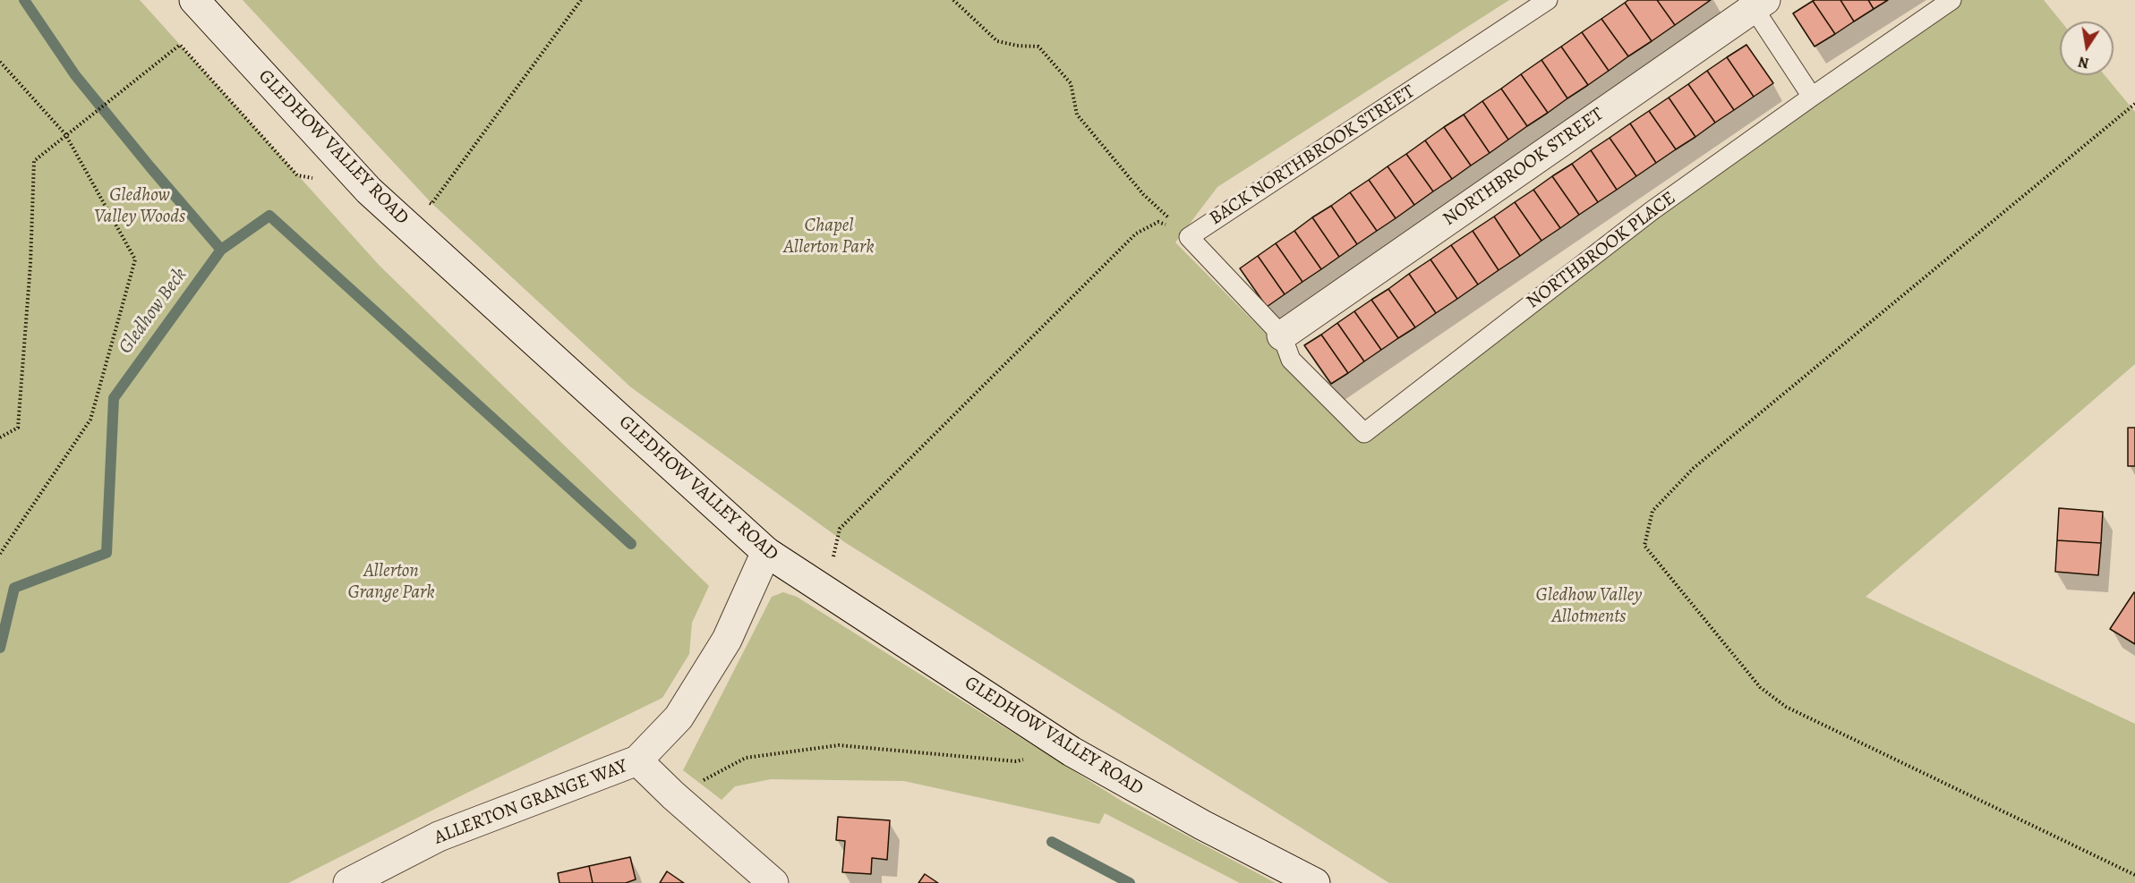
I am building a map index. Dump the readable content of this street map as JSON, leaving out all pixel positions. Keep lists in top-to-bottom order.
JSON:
{
  "streets": {
    "street": ["GLEDHOW VALLEY ROAD", "NORTHBROOK STREET", "ALLERTON GRANGE WAY"],
    "lane": ["BACK NORTHBROOK STREET", "NORTHBROOK PLACE"]
  },
  "crossings": [
    ["GLEDHOW VALLEY ROAD", "ALLERTON GRANGE WAY"],
    ["BACK NORTHBROOK STREET", "NORTHBROOK STREET"],
    ["BACK NORTHBROOK STREET", "NORTHBROOK PLACE"],
    ["NORTHBROOK STREET", "NORTHBROOK PLACE"]
  ],
  "water": ["Gledhow Beck"],
  "parks": [
    "Gledhow Valley Woods",
    "Chapel Allerton Park",
    "Allerton Grange Park",
    "Gledhow Valley Allotments"
  ],
  "north": "bottom"
}
